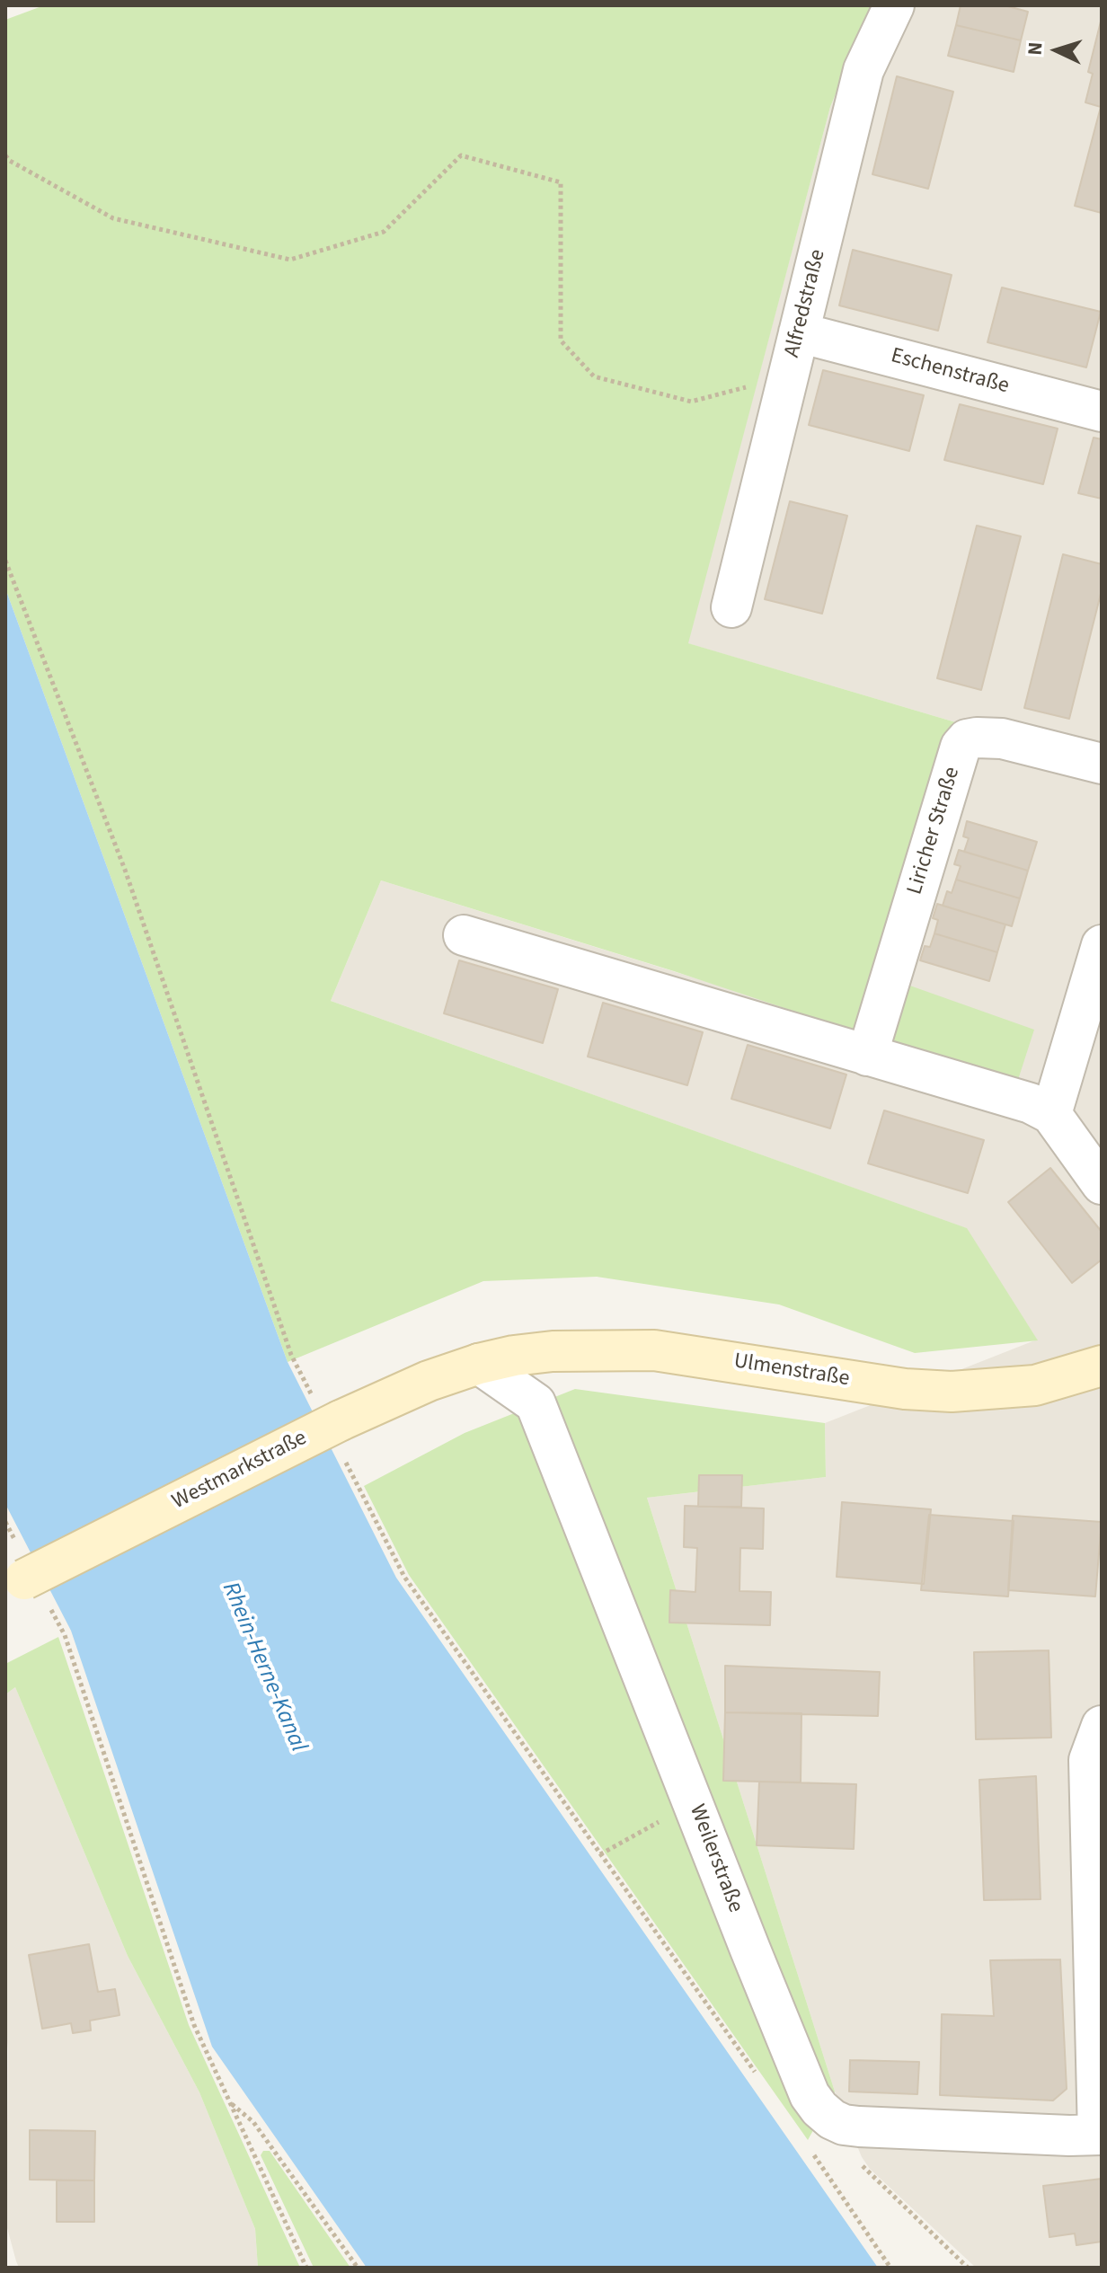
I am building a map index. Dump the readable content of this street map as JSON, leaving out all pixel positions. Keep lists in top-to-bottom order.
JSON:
{
  "streets": {
    "street": [
      "Alfredstraße",
      "Eschenstraße",
      "Liricher Straße",
      "Ulmenstraße",
      "Westmarkstraße",
      "Weilerstraße"
    ]
  },
  "crossings": [
    ["Alfredstraße", "Eschenstraße"],
    ["Ulmenstraße", "Westmarkstraße"],
    ["Ulmenstraße", "Weilerstraße"],
    ["Westmarkstraße", "Weilerstraße"]
  ],
  "water": ["Rhein-Herne-Kanal"],
  "north": "left"
}
